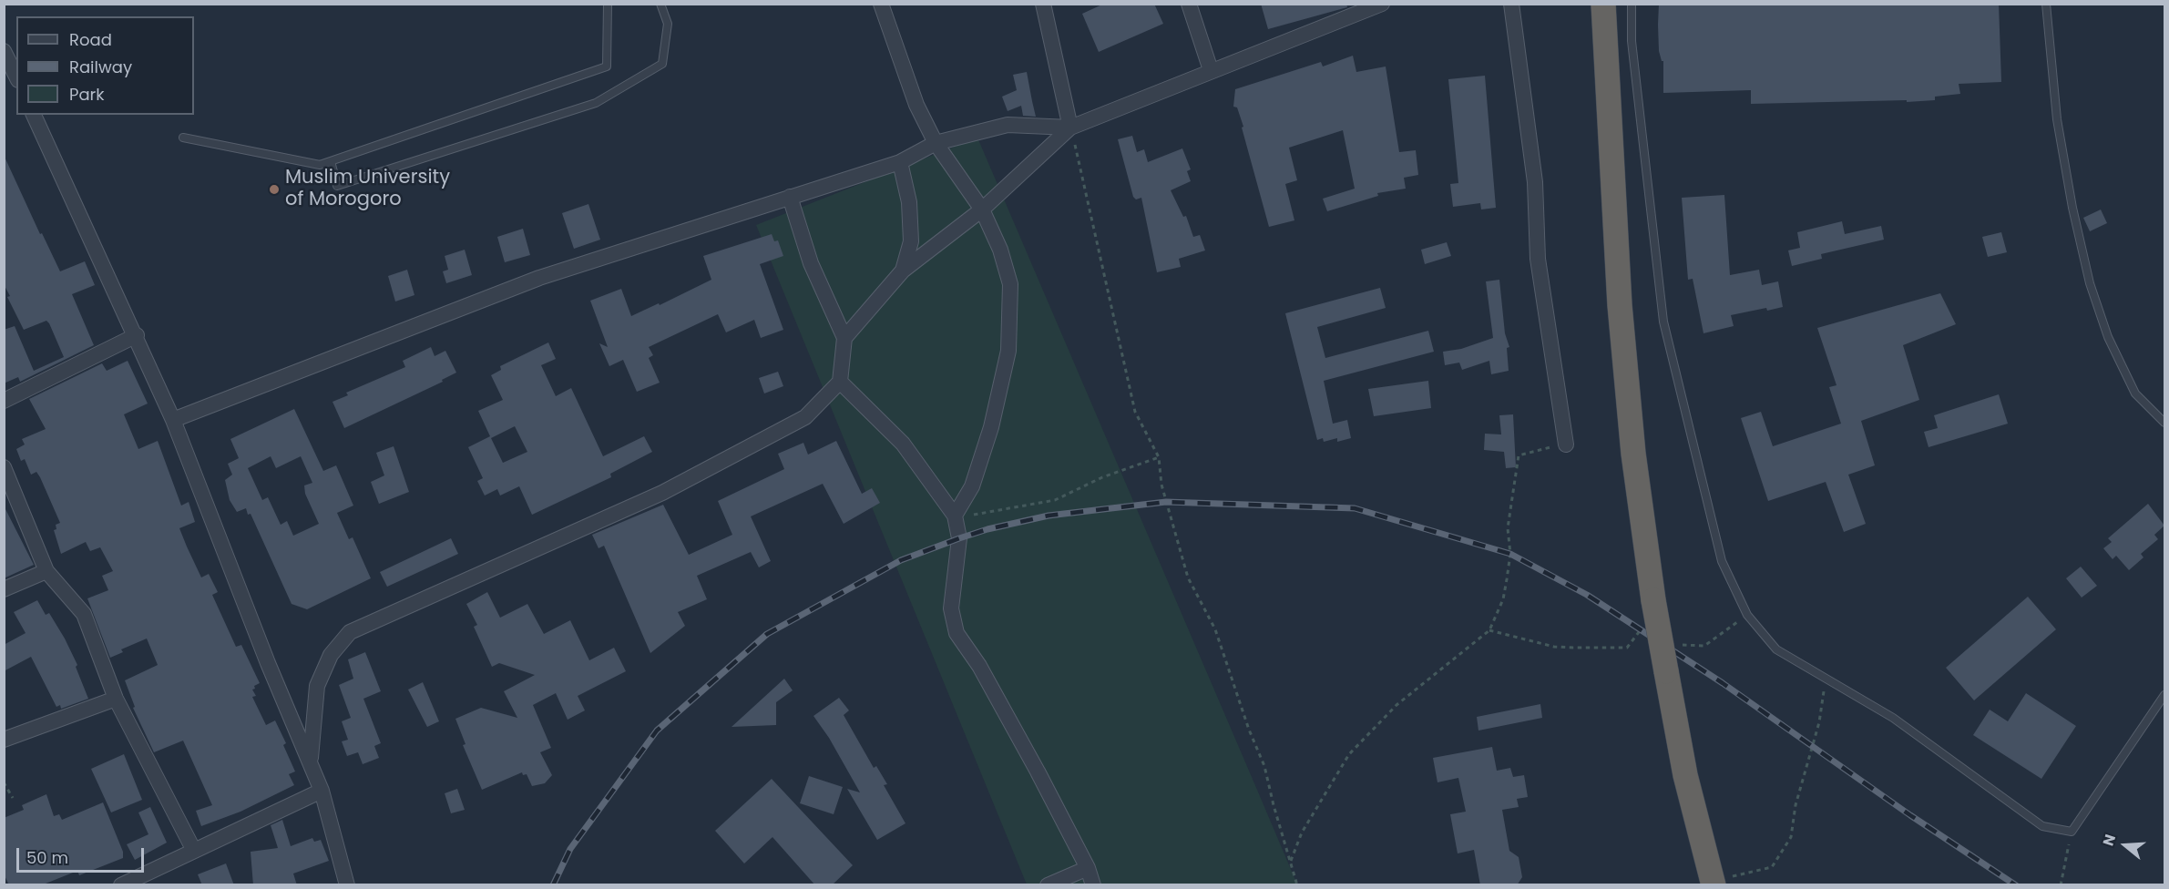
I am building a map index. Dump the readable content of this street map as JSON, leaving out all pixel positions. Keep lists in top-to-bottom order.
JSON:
{
  "places": ["Muslim University of Morogoro"],
  "legend": ["Road", "Railway", "Park"],
  "scale_bar": "50 m",
  "north": "left"
}
